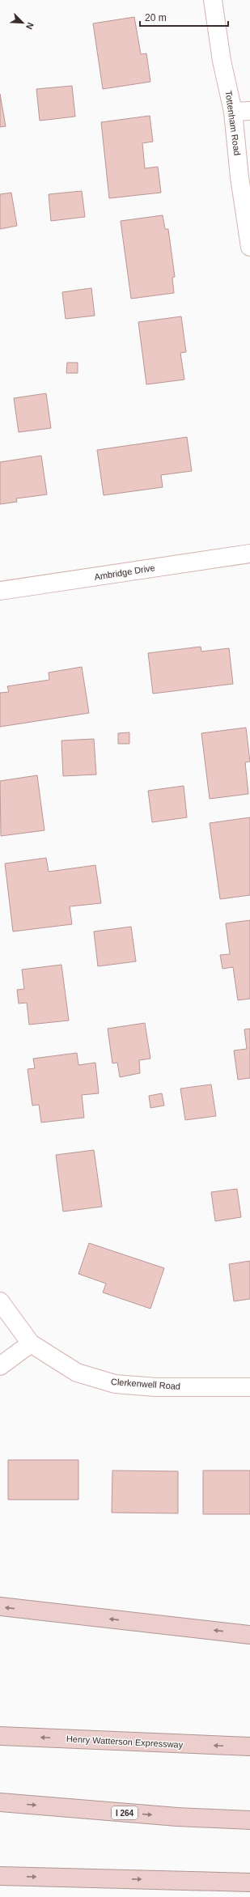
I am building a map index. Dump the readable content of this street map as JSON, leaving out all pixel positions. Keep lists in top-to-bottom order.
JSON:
{
  "streets": {
    "highway": ["Henry Watterson Expressway", "I 264"],
    "street": ["Tottenham Road", "Ambridge Drive", "Clerkenwell Road"]
  },
  "scale_bar": "20 m",
  "north": "bottom right"
}
